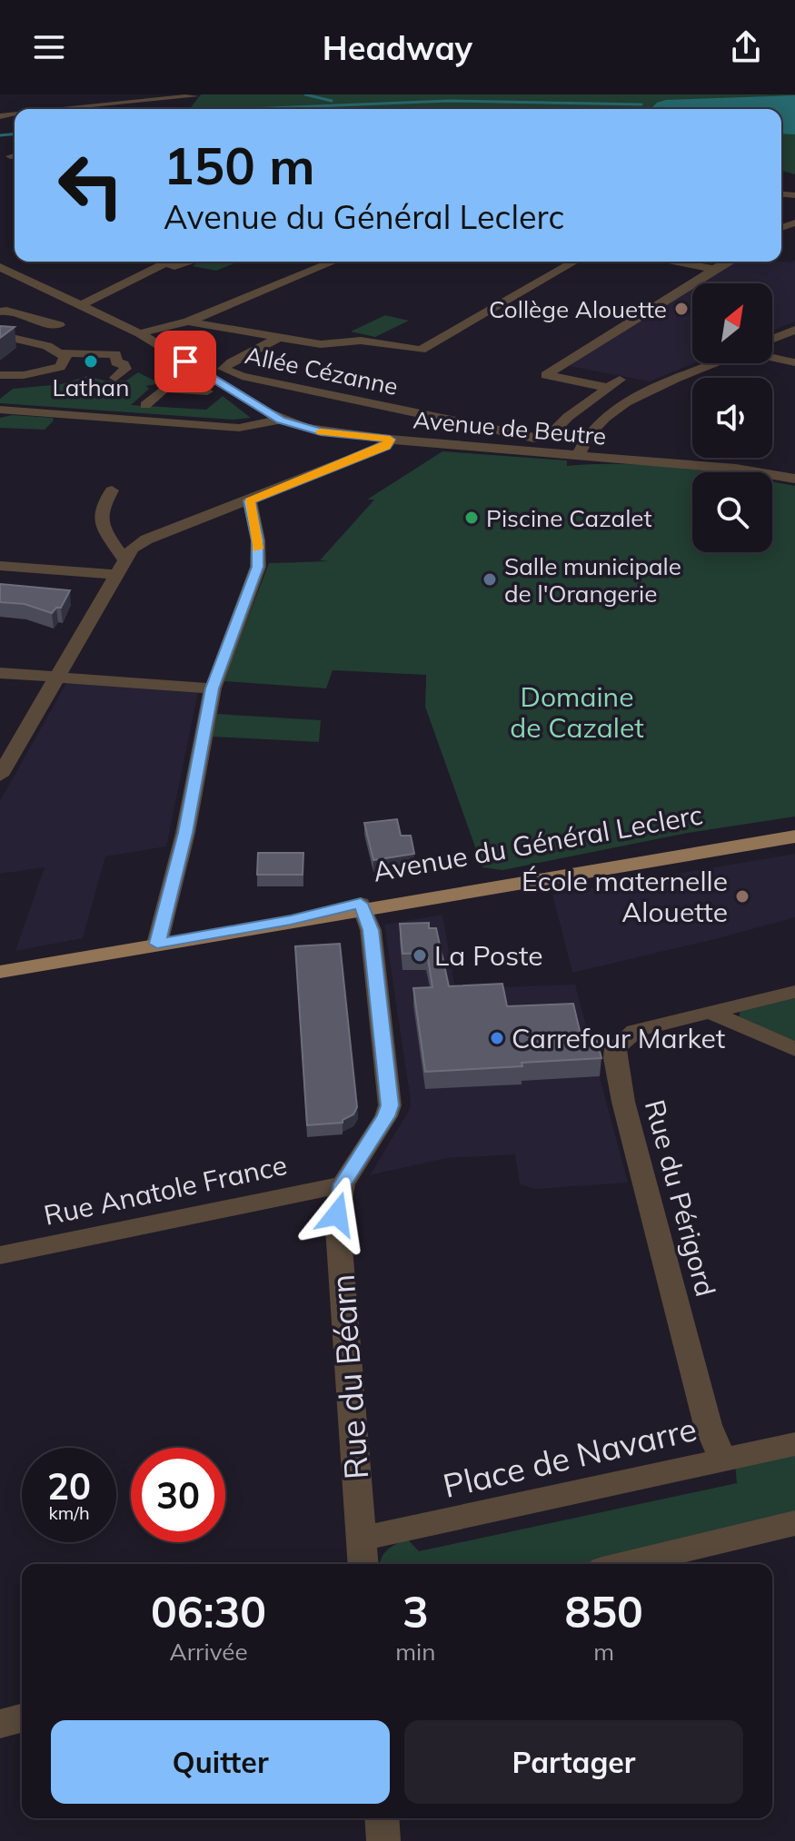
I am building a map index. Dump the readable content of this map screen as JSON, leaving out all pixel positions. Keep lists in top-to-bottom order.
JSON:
{
  "streets": {
    "main road": ["Avenue du Général Leclerc"],
    "street": [
      "Allée Cézanne",
      "Avenue de Beutre",
      "Rue Anatole France",
      "Rue du Périgord",
      "Rue du Béarn",
      "Place de Navarre"
    ]
  },
  "crossings": [
    ["Rue Anatole France", "Rue du Béarn"],
    ["Rue du Périgord", "Place de Navarre"],
    ["Rue du Béarn", "Place de Navarre"]
  ],
  "parks": ["Domaine de Cazalet"],
  "places": [
    "Collège Alouette",
    "Lathan",
    "Piscine Cazalet",
    "Salle municipale de l'Orangerie",
    "École maternelle Alouette",
    "La Poste",
    "Carrefour Market"
  ],
  "north": "top right",
  "page": {
    "header": "Headway",
    "turn": ["150 m", "Avenue du Général Leclerc"],
    "speed": "20 km/h",
    "limit": "30",
    "eta": [
      "06:30",
      "Arrivée",
      "3",
      "min",
      "850",
      "m"
    ],
    "buttons": ["Quitter", "Partager"]
  }
}
